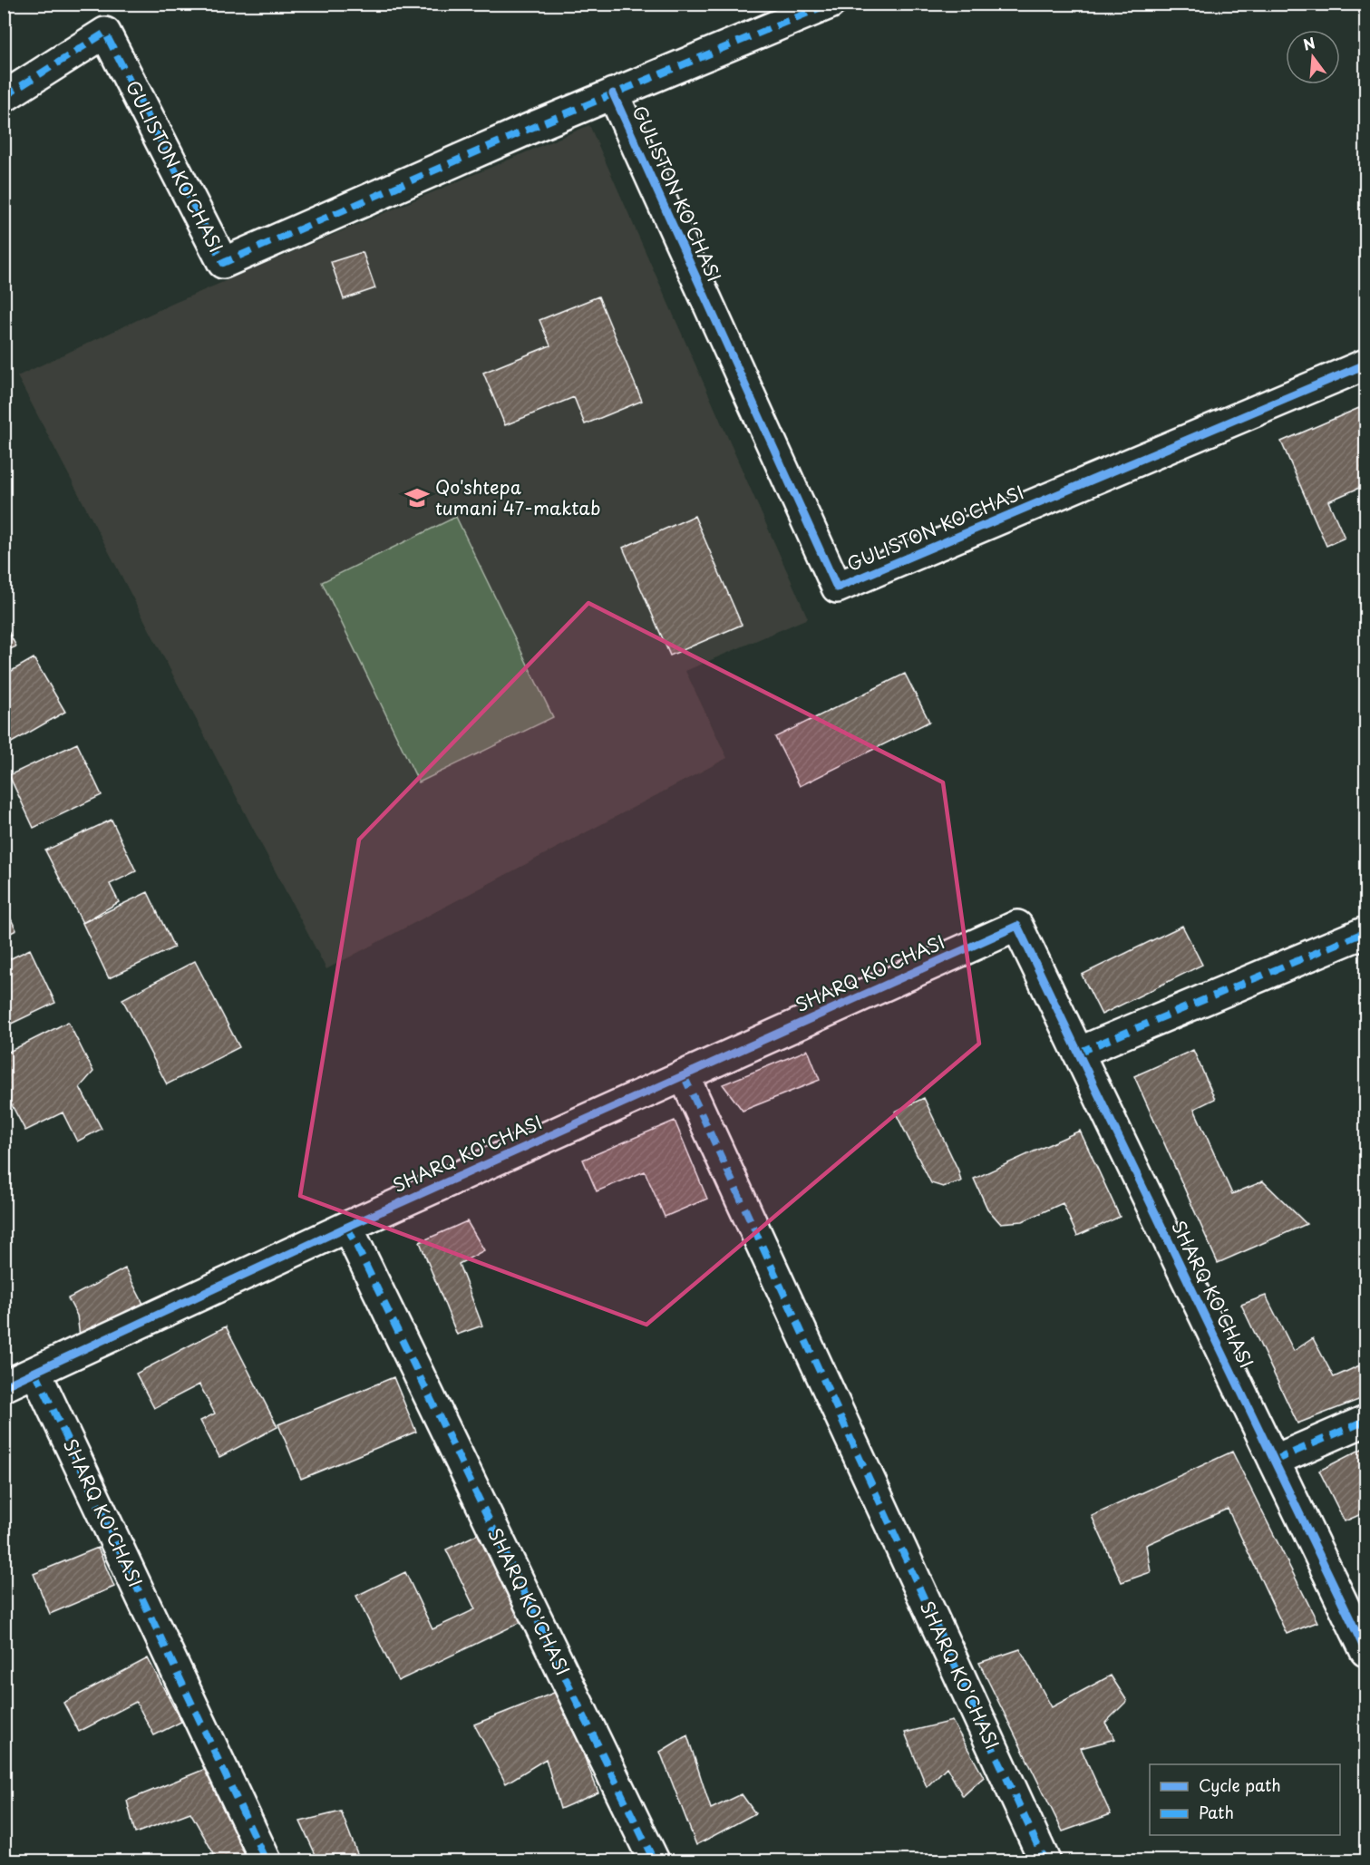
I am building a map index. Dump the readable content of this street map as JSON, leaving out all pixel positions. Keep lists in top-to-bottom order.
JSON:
{
  "streets": {
    "street": ["GULISTON KO'CHASI", "SHARQ KO'CHASI"]
  },
  "places": {
    "school or university": ["Qo'shtepa tumani 47-maktab"]
  },
  "legend": ["Cycle path", "Path"],
  "north": "top"
}
